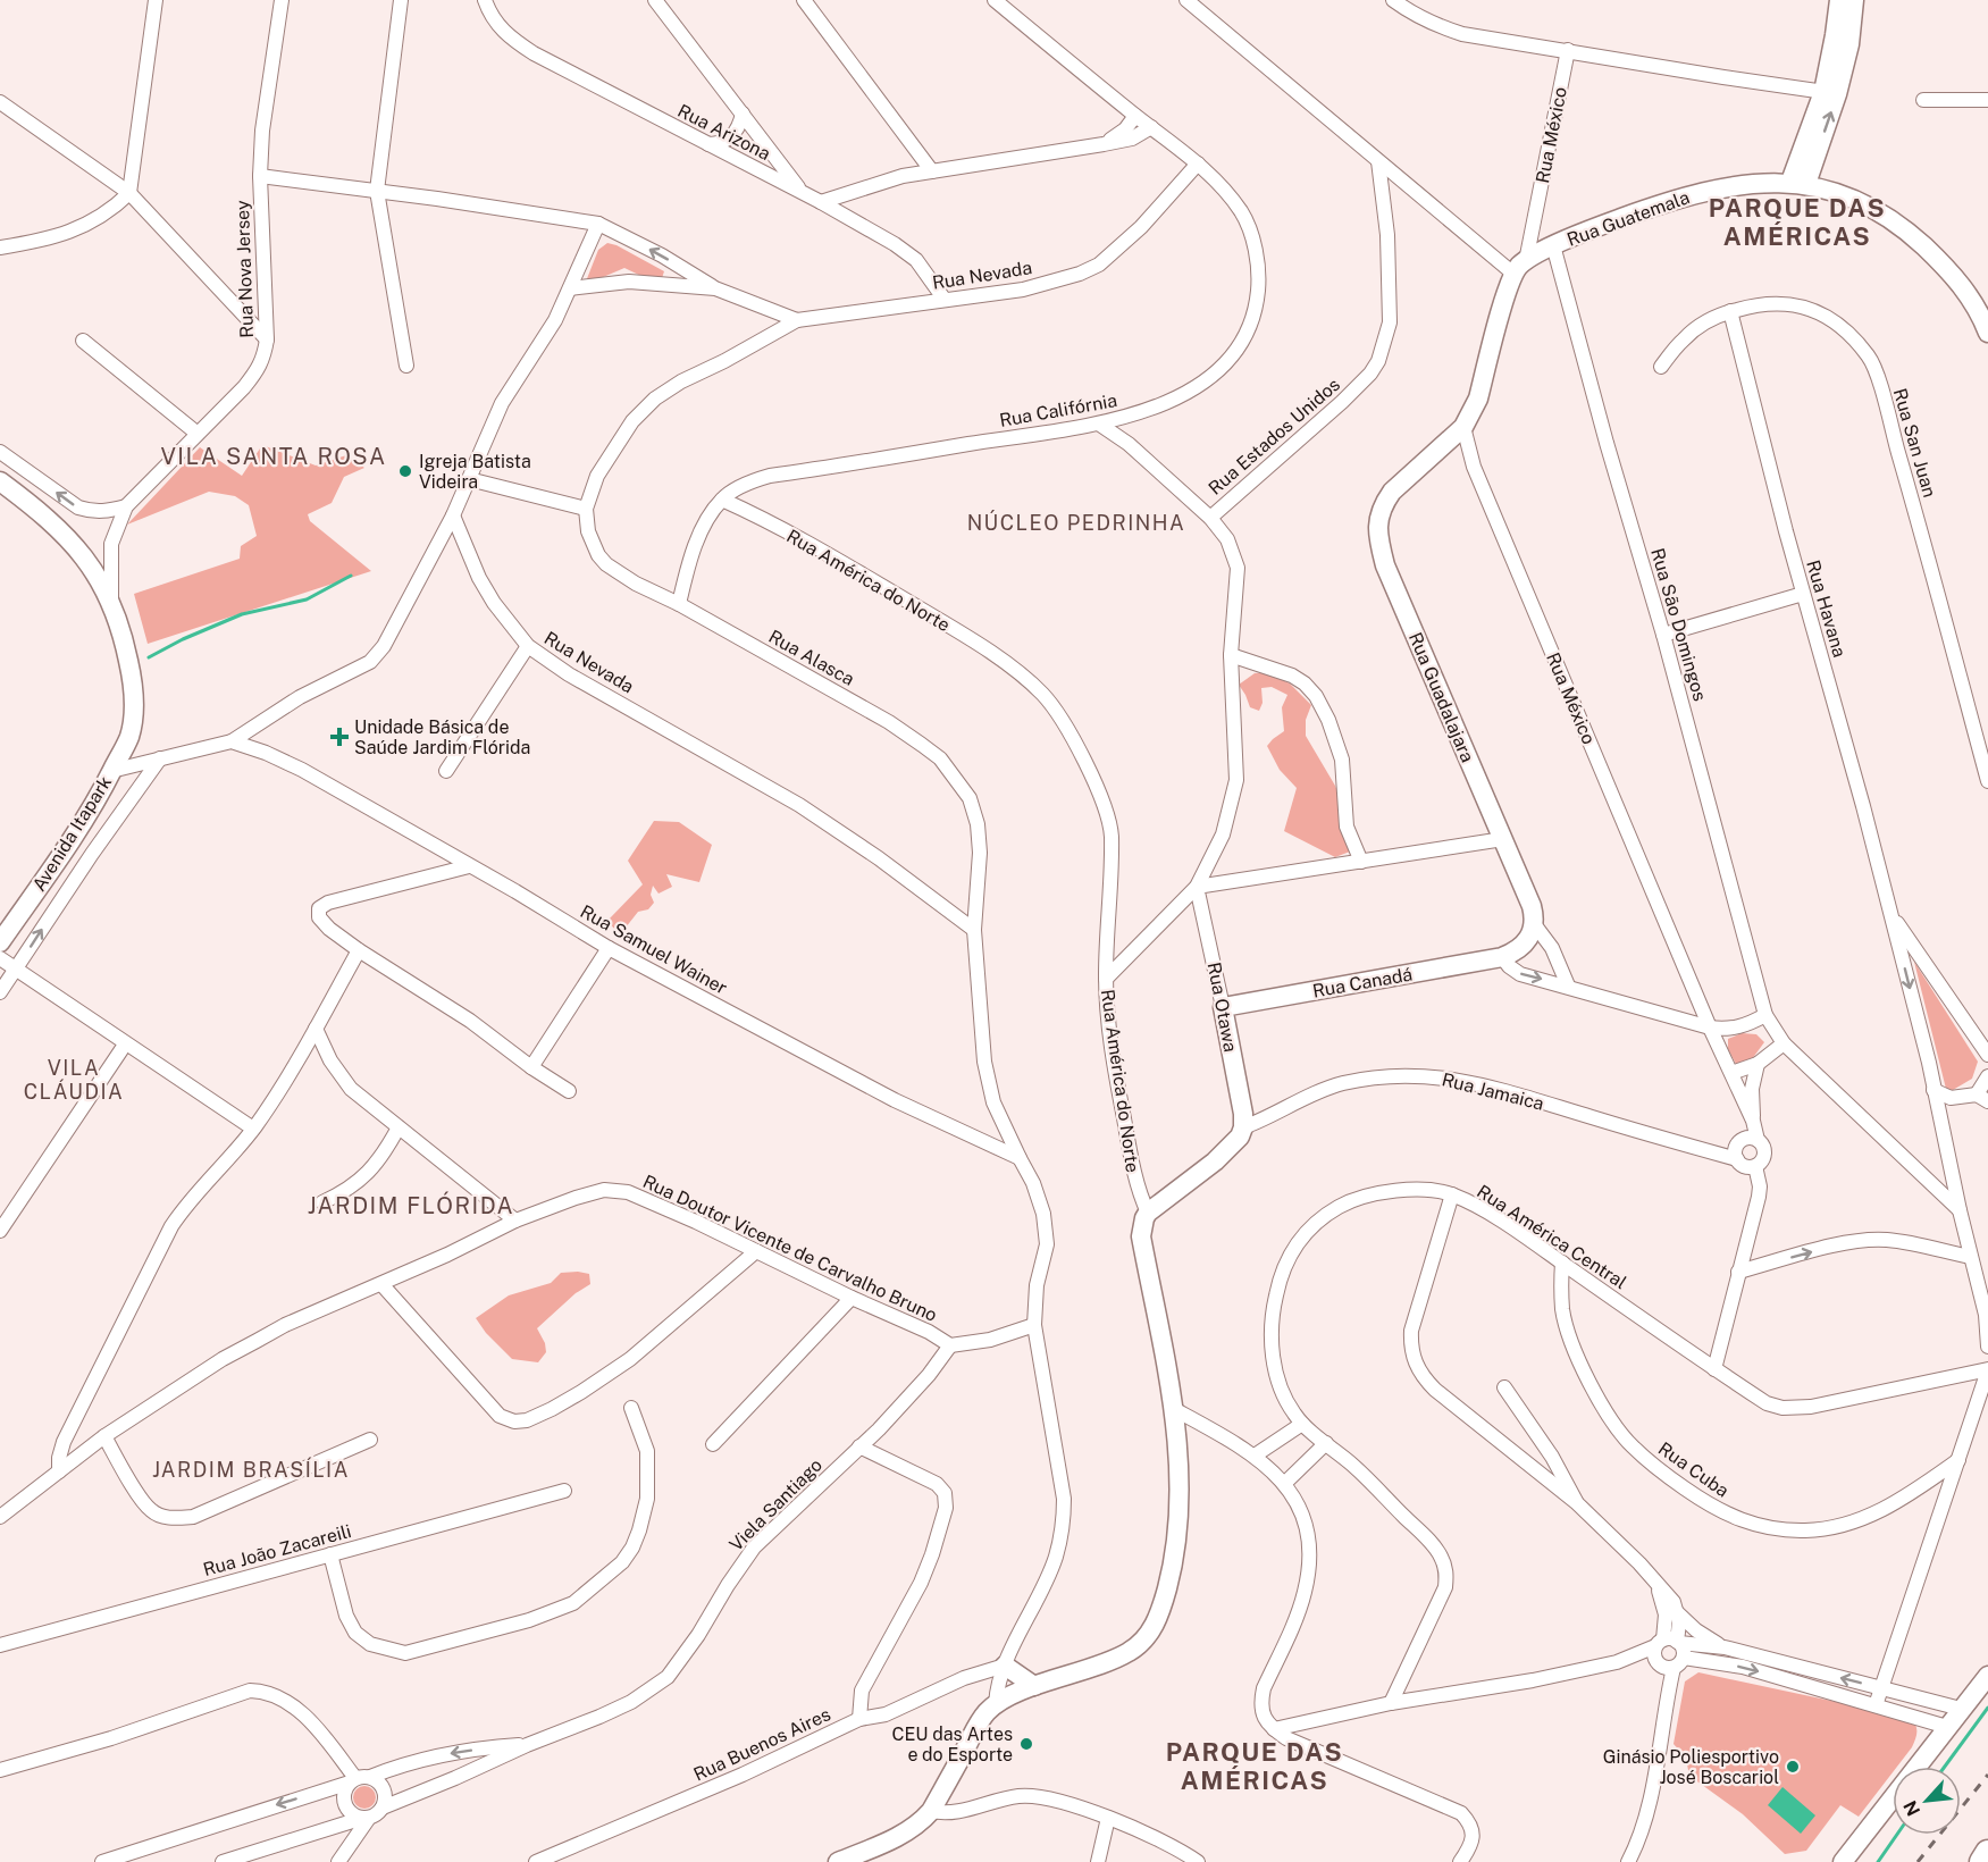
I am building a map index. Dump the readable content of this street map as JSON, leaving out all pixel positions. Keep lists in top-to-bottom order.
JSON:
{
  "streets": {
    "street": [
      "Rua Arizona",
      "Rua México",
      "Rua Guatemala",
      "Rua Nova Jersey",
      "Rua Nevada",
      "Rua Califórnia",
      "Rua Estados Unidos",
      "Rua San Juan",
      "Rua América do Norte",
      "Rua Havana",
      "Rua São Domingos",
      "Rua Alasca",
      "Rua Guadalajara",
      "Avenida Itapark",
      "Rua Samuel Wainer",
      "Rua Canadá",
      "Rua Otawa",
      "Rua Jamaica",
      "Rua América Central",
      "Rua Doutor Vicente de Carvalho Bruno",
      "Rua Cuba",
      "Viela Santiago",
      "Rua João Zacareili",
      "Rua Buenos Aires"
    ]
  },
  "crossings": [
    ["Rua Arizona", "Rua Nevada"],
    ["Rua México", "Rua Guatemala"],
    ["Rua México", "Rua Guadalajara"],
    ["Rua México", "Rua Jamaica"],
    ["Rua Guatemala", "Rua São Domingos"],
    ["Rua Nova Jersey", "Avenida Itapark"],
    ["Rua Nevada", "Rua Califórnia"],
    ["Rua Nevada", "Rua Alasca"],
    ["Rua Califórnia", "Rua América do Norte"],
    ["Rua Califórnia", "Rua Alasca"],
    ["Rua Estados Unidos", "Rua América do Norte"],
    ["Rua Estados Unidos", "Rua Otawa"],
    ["Rua San Juan", "Rua Havana"],
    ["Rua América do Norte", "Rua Jamaica"],
    ["Rua Alasca", "Rua Samuel Wainer"],
    ["Rua Guadalajara", "Rua Canadá"],
    ["Rua Canadá", "Rua Otawa"],
    ["Rua Otawa", "Rua Jamaica"],
    ["Rua América Central", "Rua Cuba"],
    ["Rua Doutor Vicente de Carvalho Bruno", "Viela Santiago"]
  ],
  "districts": [
    "PARQUE DAS AMÉRICAS",
    "VILA SANTA ROSA",
    "NÚCLEO PEDRINHA",
    "VILA CLÁUDIA",
    "JARDIM FLÓRIDA",
    "JARDIM BRASÍLIA",
    "PARQUE DAS AMÉRICAS"
  ],
  "places": {
    "other": ["Igreja Batista Videira", "CEU das Artes e do Esporte", "Ginásio Poliesportivo José Boscariol"],
    "health": ["Unidade Básica de Saúde Jardim Flórida"]
  },
  "north": "bottom left"
}
